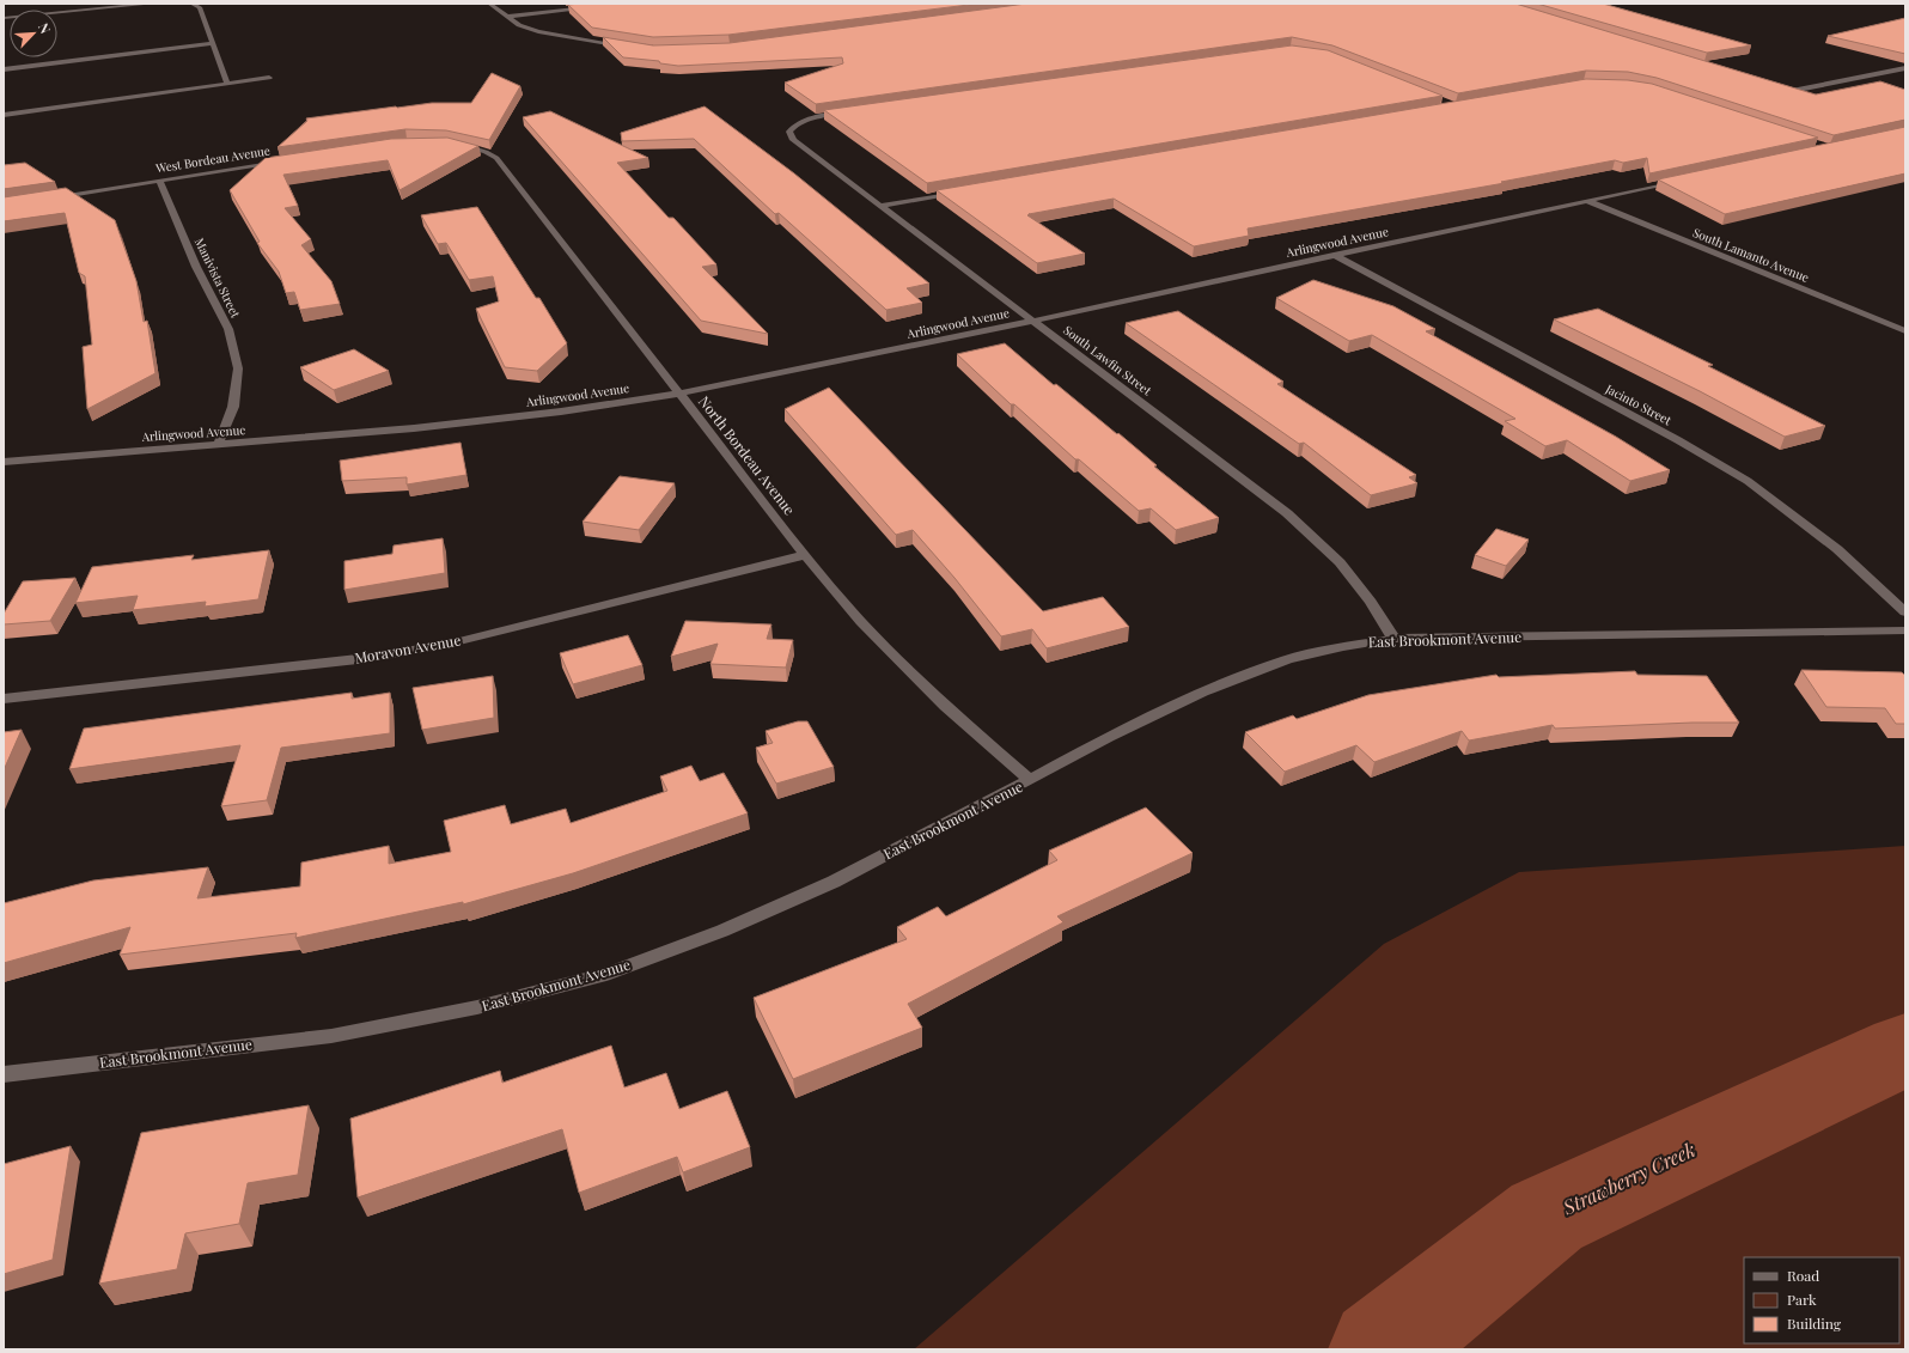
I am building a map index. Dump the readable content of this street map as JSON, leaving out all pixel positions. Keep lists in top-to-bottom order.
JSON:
{
  "streets": {
    "street": [
      "West Bordeau Avenue",
      "Arlingwood Avenue",
      "South Lamanto Avenue",
      "Manivista Street",
      "South Lawfin Street",
      "Jacinto Street",
      "North Bordeau Avenue",
      "East Brookmont Avenue",
      "Moravon Avenue"
    ]
  },
  "crossings": [
    ["West Bordeau Avenue", "Manivista Street"],
    ["Arlingwood Avenue", "South Lamanto Avenue"],
    ["Arlingwood Avenue", "Manivista Street"],
    ["Arlingwood Avenue", "South Lawfin Street"],
    ["Arlingwood Avenue", "Jacinto Street"],
    ["Arlingwood Avenue", "North Bordeau Avenue"],
    ["South Lawfin Street", "East Brookmont Avenue"],
    ["North Bordeau Avenue", "East Brookmont Avenue"],
    ["North Bordeau Avenue", "Moravon Avenue"]
  ],
  "water": ["Strawberry Creek"],
  "legend": ["Road", "Park", "Building"],
  "north": "top right"
}
